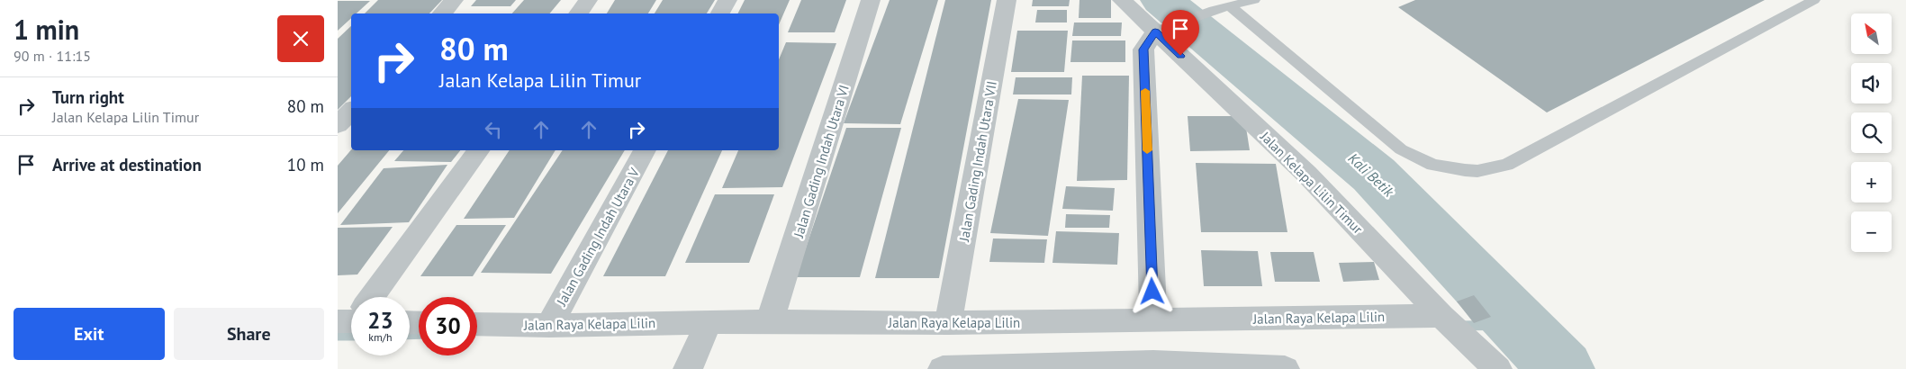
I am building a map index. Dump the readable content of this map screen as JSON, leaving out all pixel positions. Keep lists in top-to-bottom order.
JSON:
{
  "streets": {
    "street": [
      "Jalan Gading Indah Utara VI",
      "Jalan Gading Indah Utara VII",
      "Jalan Kelapa Lilin Timur",
      "Jalan Gading Indah Utara V",
      "Jalan Raya Kelapa Lilin"
    ]
  },
  "crossings": [
    ["Jalan Gading Indah Utara VI", "Jalan Raya Kelapa Lilin"],
    ["Jalan Gading Indah Utara VII", "Jalan Raya Kelapa Lilin"],
    ["Jalan Kelapa Lilin Timur", "Jalan Raya Kelapa Lilin"],
    ["Jalan Gading Indah Utara V", "Jalan Raya Kelapa Lilin"]
  ],
  "water": ["Kali Betik"],
  "north": "top left",
  "page": {
    "heading": ["1 min", "90 m · 11:15"],
    "map_buttons": ["+", "−"],
    "turn": ["80 m", "Jalan Kelapa Lilin Timur"],
    "list": [
      {
        "name": "Turn right",
        "note": "Jalan Kelapa Lilin Timur",
        "value": "80 m"
      },
      {
        "name": "Arrive at destination",
        "value": "10 m"
      }
    ],
    "speed": "23 km/h",
    "limit": "30",
    "buttons": ["Exit", "Share"]
  }
}
